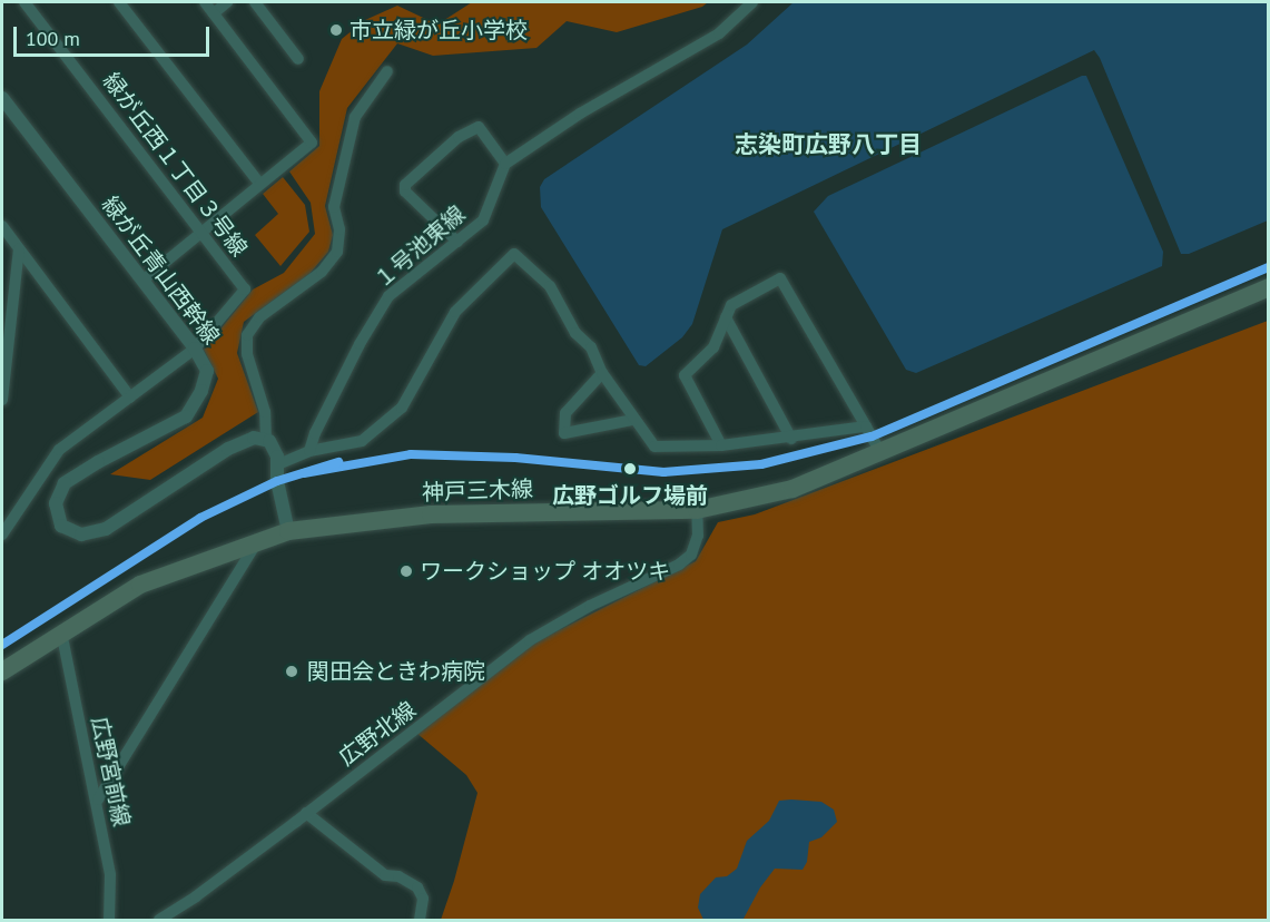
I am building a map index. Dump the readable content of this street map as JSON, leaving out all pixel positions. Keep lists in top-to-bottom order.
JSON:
{
  "streets": {
    "main road": ["神戸三木線"],
    "street": [
      "緑が丘西１丁目３号線",
      "１号池東線",
      "緑が丘青山西幹線",
      "広野北線",
      "広野宮前線"
    ]
  },
  "crossings": [
    ["緑が丘西１丁目３号線", "緑が丘青山西幹線"],
    ["神戸三木線", "広野北線"],
    ["神戸三木線", "広野宮前線"]
  ],
  "districts": ["志染町広野八丁目"],
  "places": [
    "市立緑が丘小学校",
    "広野ゴルフ場前",
    "ワークショップ オオツキ",
    "関田会ときわ病院"
  ],
  "scale_bar": "100 m"
}
